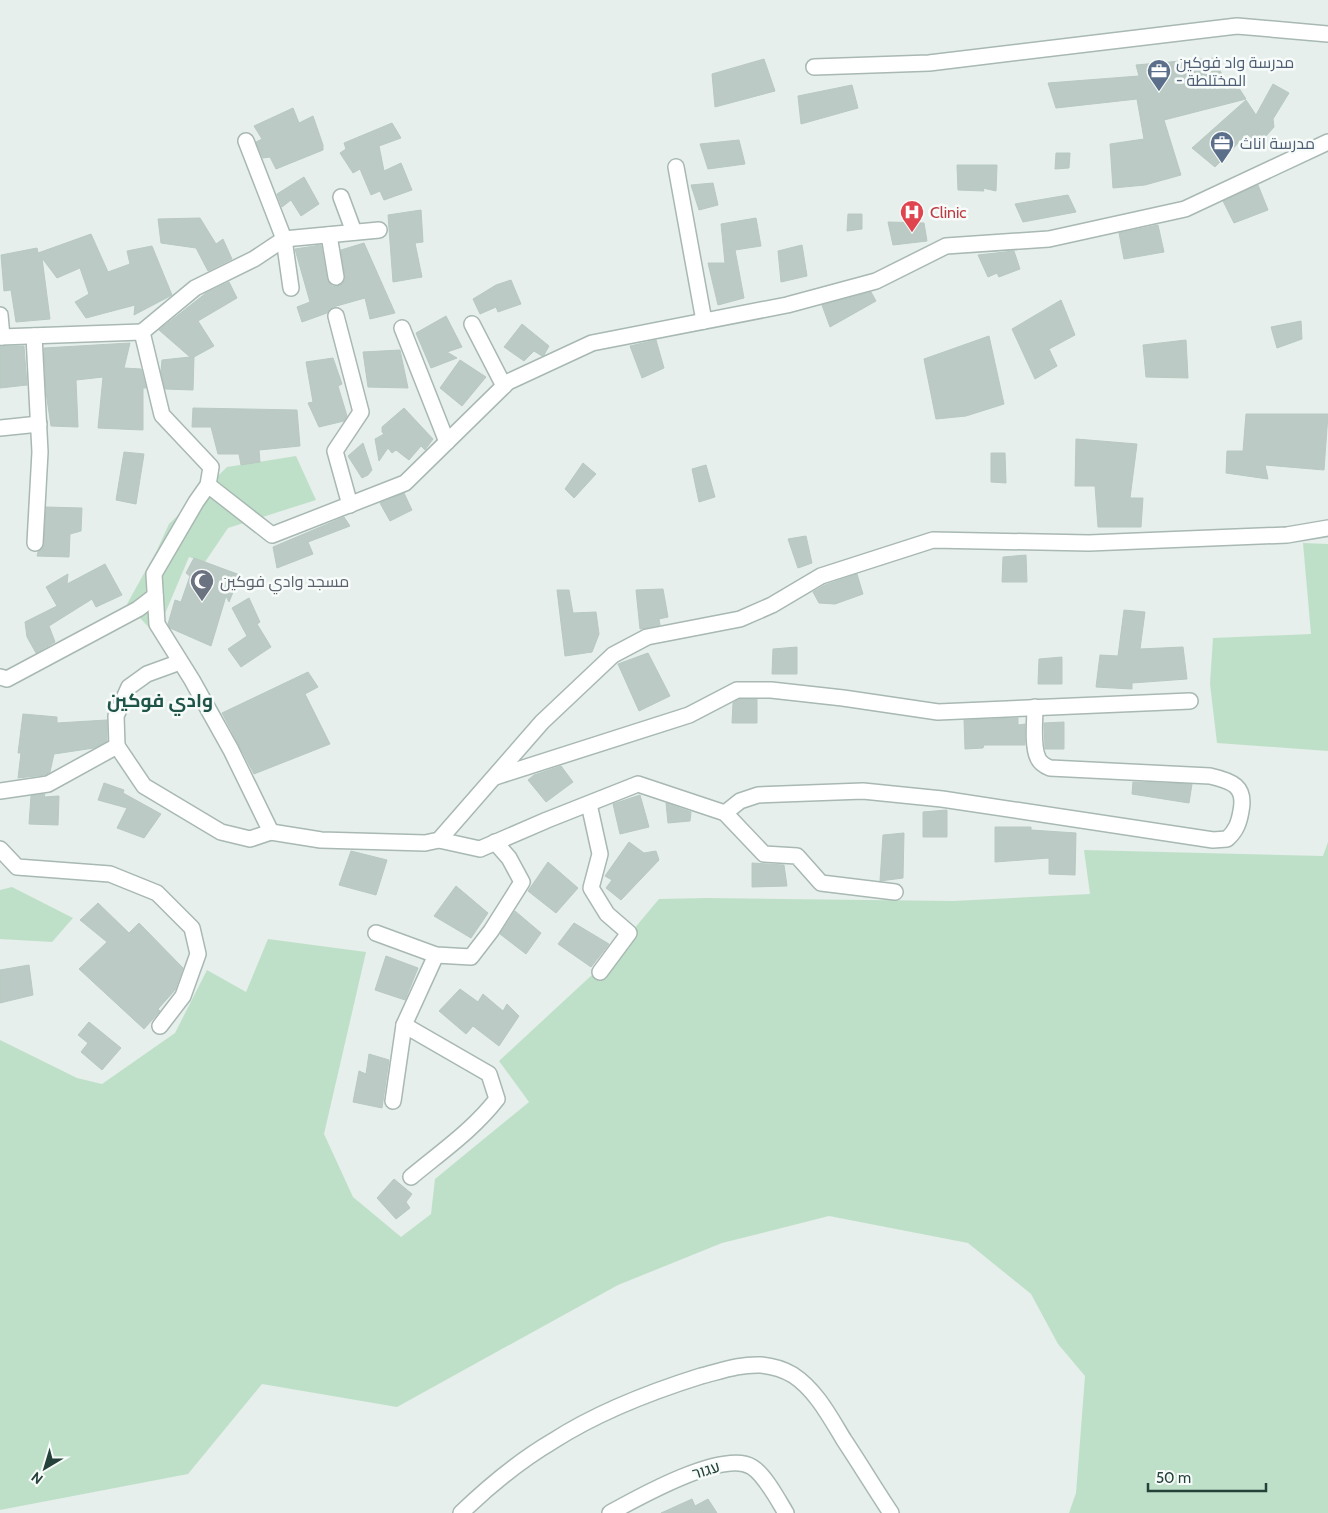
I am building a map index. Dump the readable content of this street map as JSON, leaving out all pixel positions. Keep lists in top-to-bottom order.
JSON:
{
  "streets": {
    "street": ["עגור"]
  },
  "districts": ["وادي فوكين"],
  "places": {
    "office": ["مدرسة واد فوكين - المختلطة", "مدرسة اناث"],
    "hospital": ["Clinic"],
    "mosque": ["مسجد وادي فوكين"]
  },
  "scale_bar": "50 m",
  "north": "bottom left"
}
